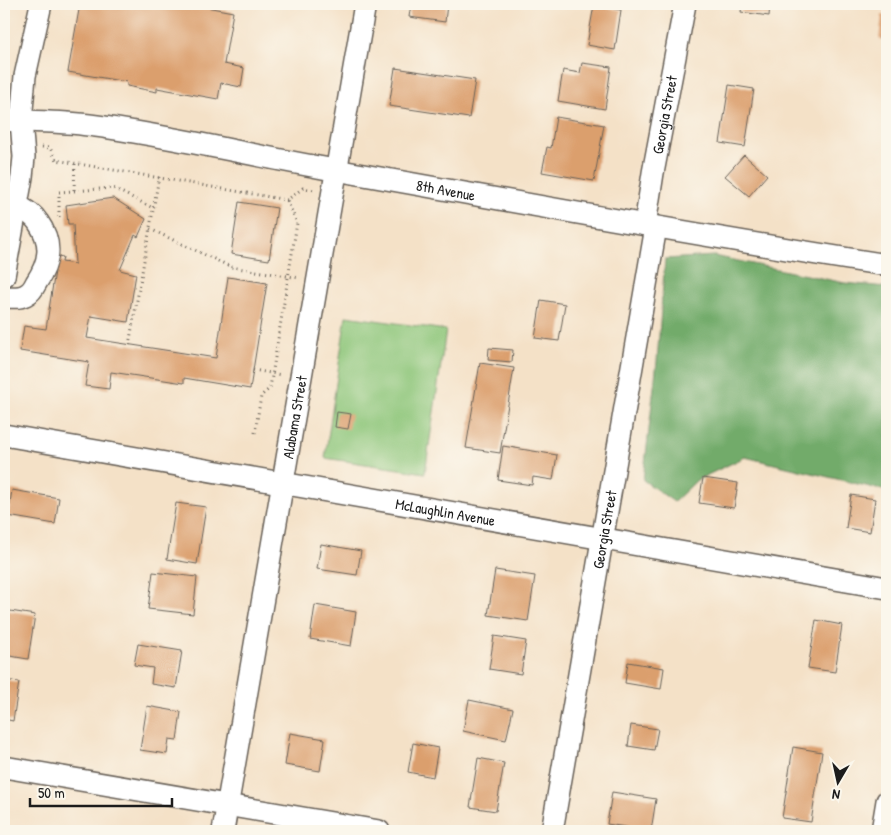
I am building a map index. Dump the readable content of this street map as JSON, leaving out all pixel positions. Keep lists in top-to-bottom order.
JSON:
{
  "streets": {
    "street": [
      "Georgia Street",
      "8th Avenue",
      "Alabama Street",
      "McLaughlin Avenue"
    ]
  },
  "crossings": [
    ["Georgia Street", "8th Avenue"],
    ["Georgia Street", "McLaughlin Avenue"],
    ["8th Avenue", "Alabama Street"],
    ["Alabama Street", "McLaughlin Avenue"]
  ],
  "scale_bar": "50 m",
  "north": "bottom"
}
